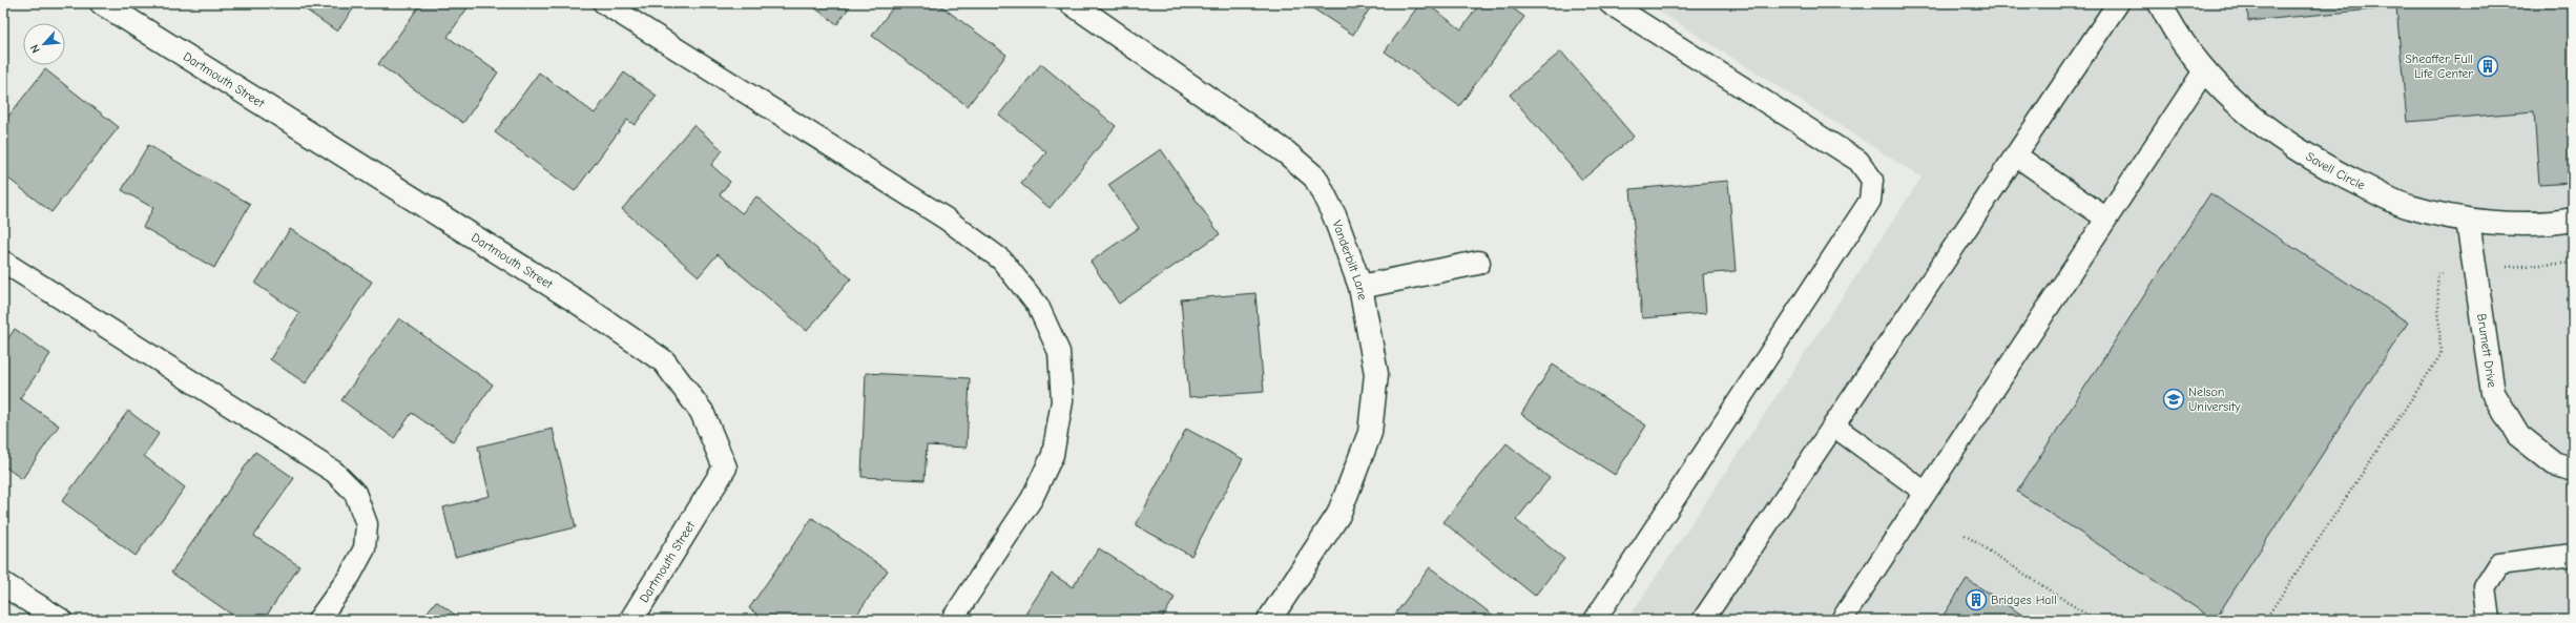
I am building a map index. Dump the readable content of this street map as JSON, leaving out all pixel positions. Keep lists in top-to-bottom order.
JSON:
{
  "streets": {
    "street": [
      "Dartmouth Street",
      "Savell Circle",
      "Vanderbilt Lane",
      "Brumett Drive"
    ]
  },
  "crossings": [
    ["Savell Circle", "Brumett Drive"]
  ],
  "places": {
    "building": ["Sheaffer Full Life Center", "Bridges Hall"],
    "school or university": ["Nelson University"]
  },
  "north": "bottom left"
}
